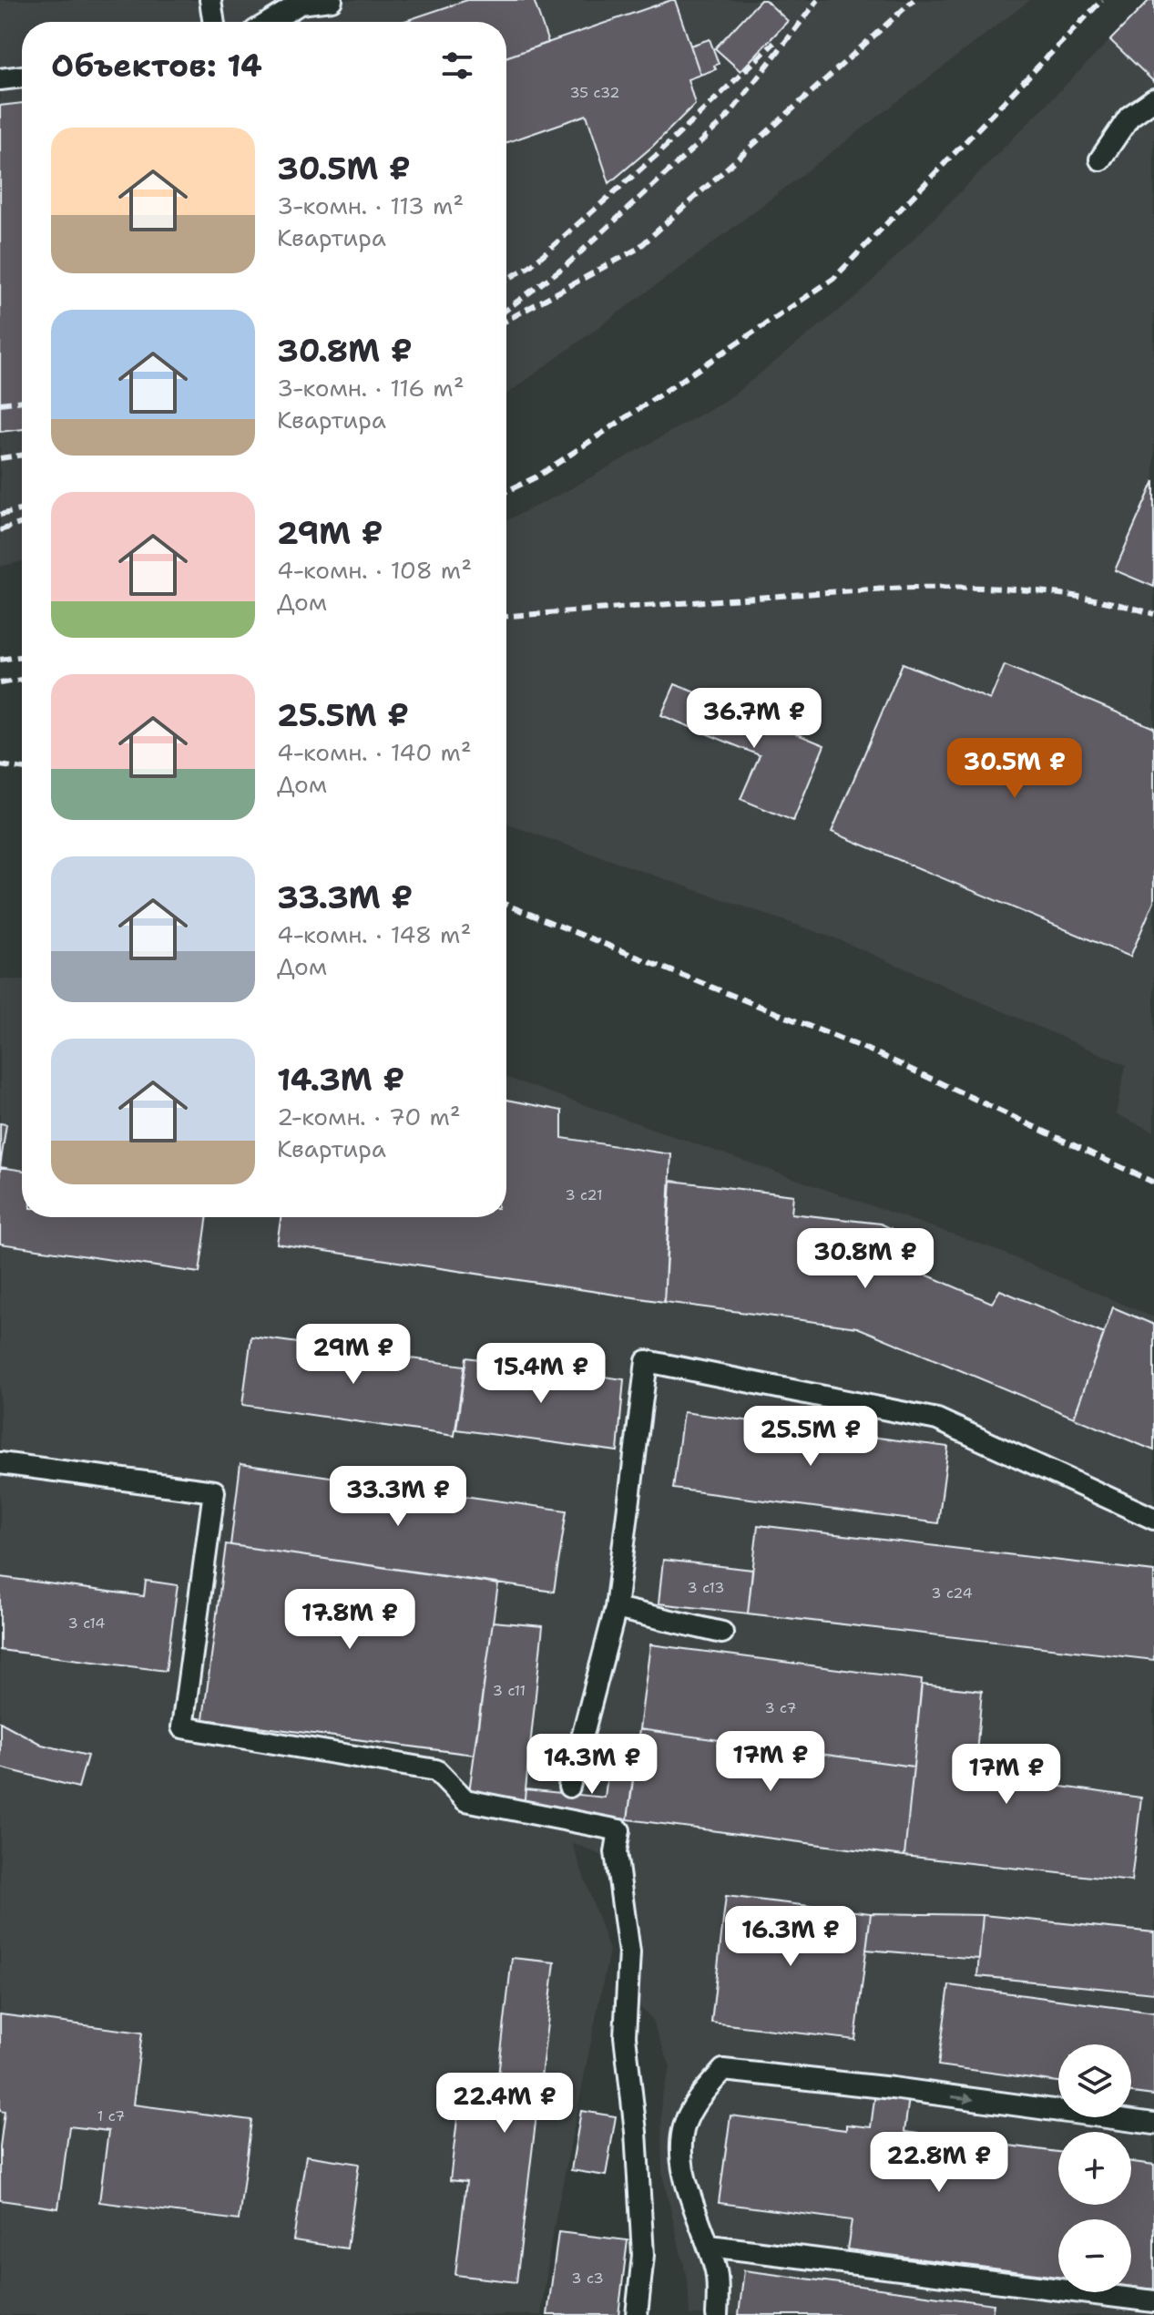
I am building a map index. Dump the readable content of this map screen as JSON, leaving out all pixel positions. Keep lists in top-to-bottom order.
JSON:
{
  "house_numbers": [
    "35 с32",
    "3 с21",
    "3 с13",
    "3 с24",
    "3 с14",
    "3 с11",
    "3 с7",
    "1 c7",
    "3 с3"
  ],
  "page": {
    "heading": "Объектов: 14",
    "list": [
      {
        "name": "30.5M ₽",
        "note": "3-комн. · 113 m² · Квартира"
      },
      {
        "name": "30.8M ₽",
        "note": "3-комн. · 116 m² · Квартира"
      },
      {
        "name": "29M ₽",
        "note": "4-комн. · 108 m² · Дом"
      },
      {
        "name": "25.5M ₽",
        "note": "4-комн. · 140 m² · Дом"
      },
      {
        "name": "33.3M ₽",
        "note": "4-комн. · 148 m² · Дом"
      },
      {
        "name": "14.3M ₽",
        "note": "2-комн. · 70 m² · Квартира"
      }
    ],
    "price": [
      "36.7M ₽",
      "30.5M ₽",
      "30.8M ₽",
      "29M ₽",
      "15.4M ₽",
      "25.5M ₽",
      "33.3M ₽",
      "17.8M ₽",
      "17M ₽",
      "14.3M ₽",
      "17M ₽",
      "16.3M ₽",
      "22.4M ₽",
      "22.8M ₽"
    ],
    "map_buttons": ["+", "−"]
  }
}
